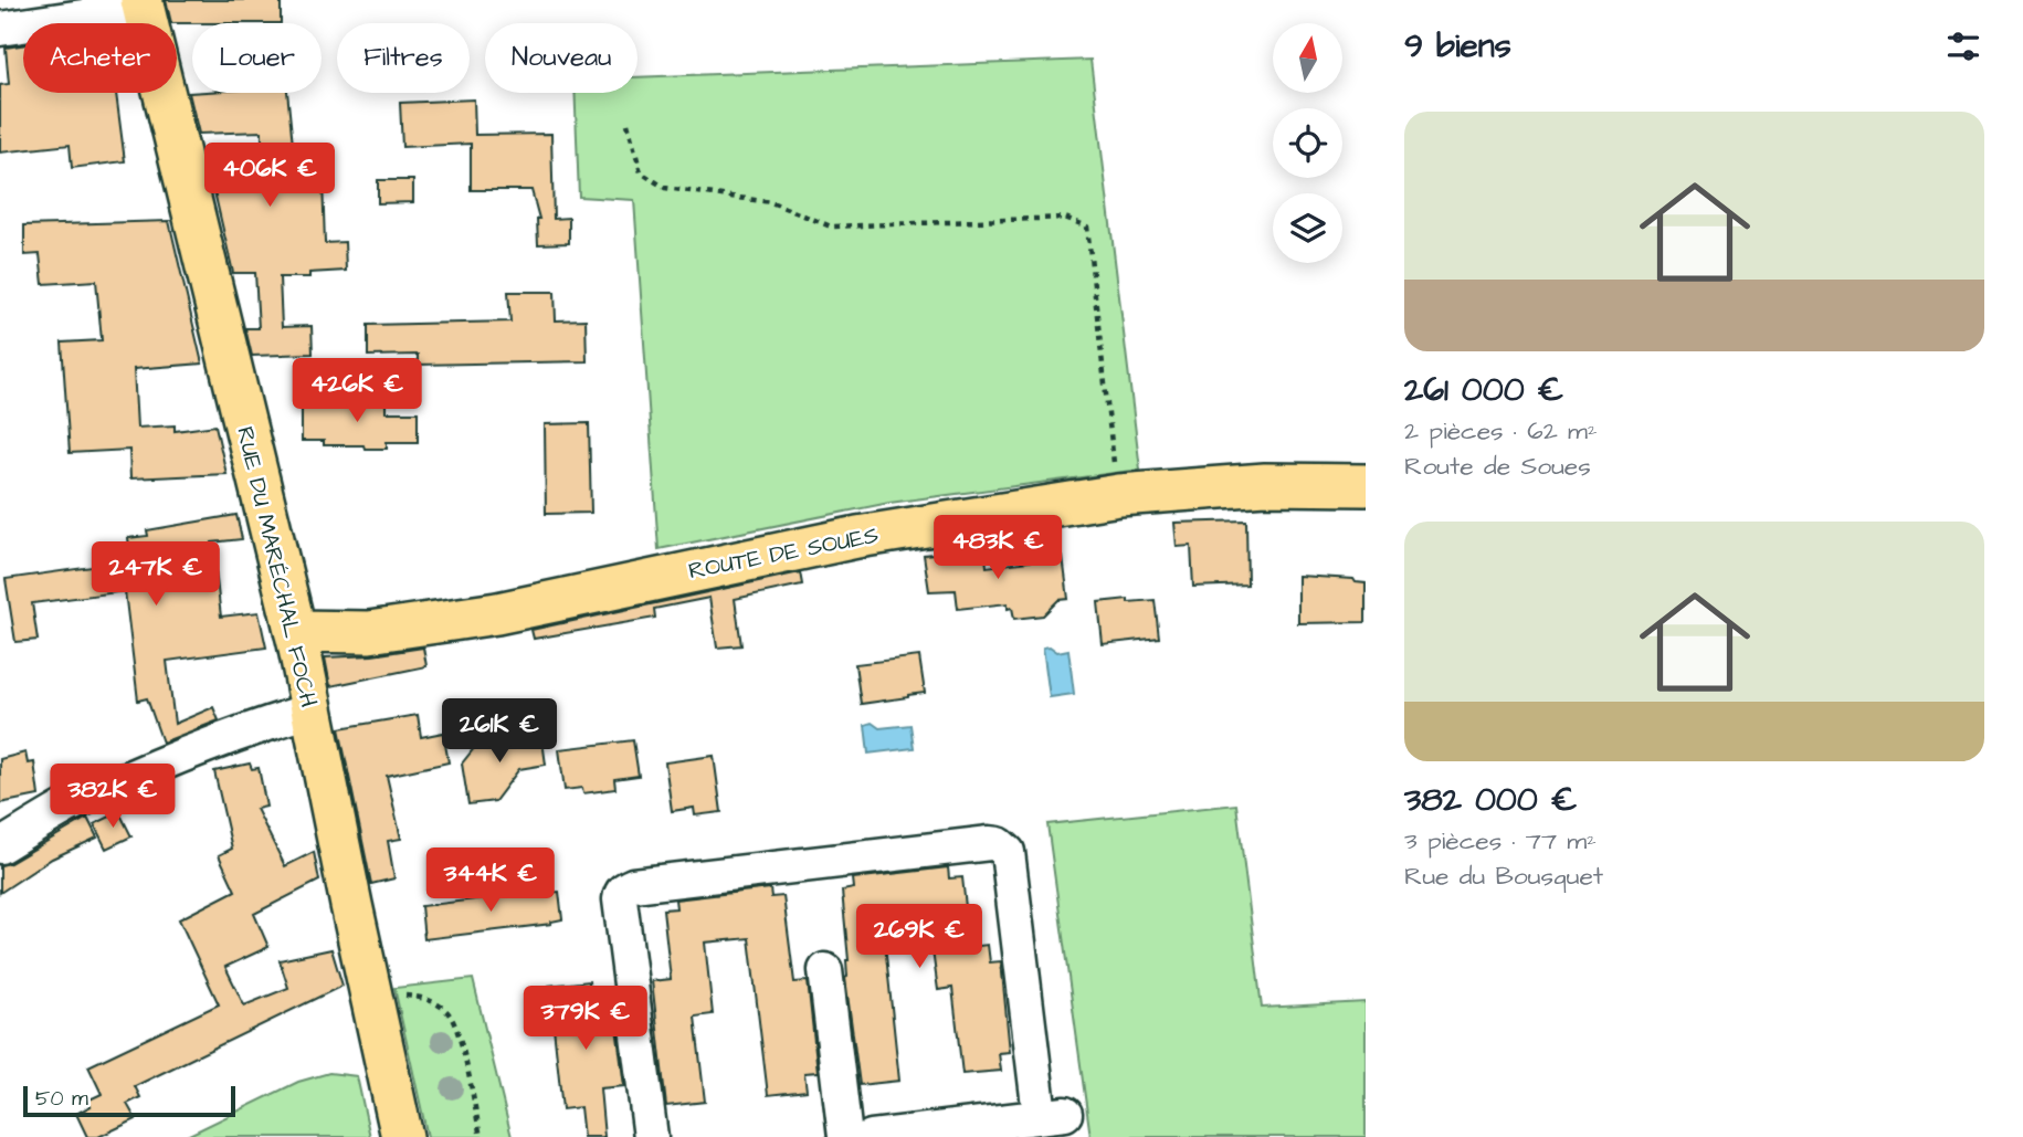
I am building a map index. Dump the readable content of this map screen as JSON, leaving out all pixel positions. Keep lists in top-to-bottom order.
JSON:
{
  "streets": {
    "main road": ["ROUTE DE SOUES", "RUE DU MARÉCHAL FOCH"]
  },
  "crossings": [
    ["ROUTE DE SOUES", "RUE DU MARÉCHAL FOCH"]
  ],
  "scale_bar": "50 m",
  "north": "top",
  "page": {
    "heading": "9 biens",
    "chip": [
      "Acheter",
      "Louer",
      "Filtres",
      "Nouveau"
    ],
    "list": [
      {
        "name": "261 000 €",
        "note": "2 pièces · 62 m² · Route de Soues"
      },
      {
        "name": "382 000 €",
        "note": "3 pièces · 77 m² · Rue du Bousquet"
      }
    ],
    "price": [
      "406K €",
      "426K €",
      "483K €",
      "247K €",
      "261K €",
      "382K €",
      "344K €",
      "269K €",
      "379K €"
    ],
    "scale": "50 m"
  }
}
